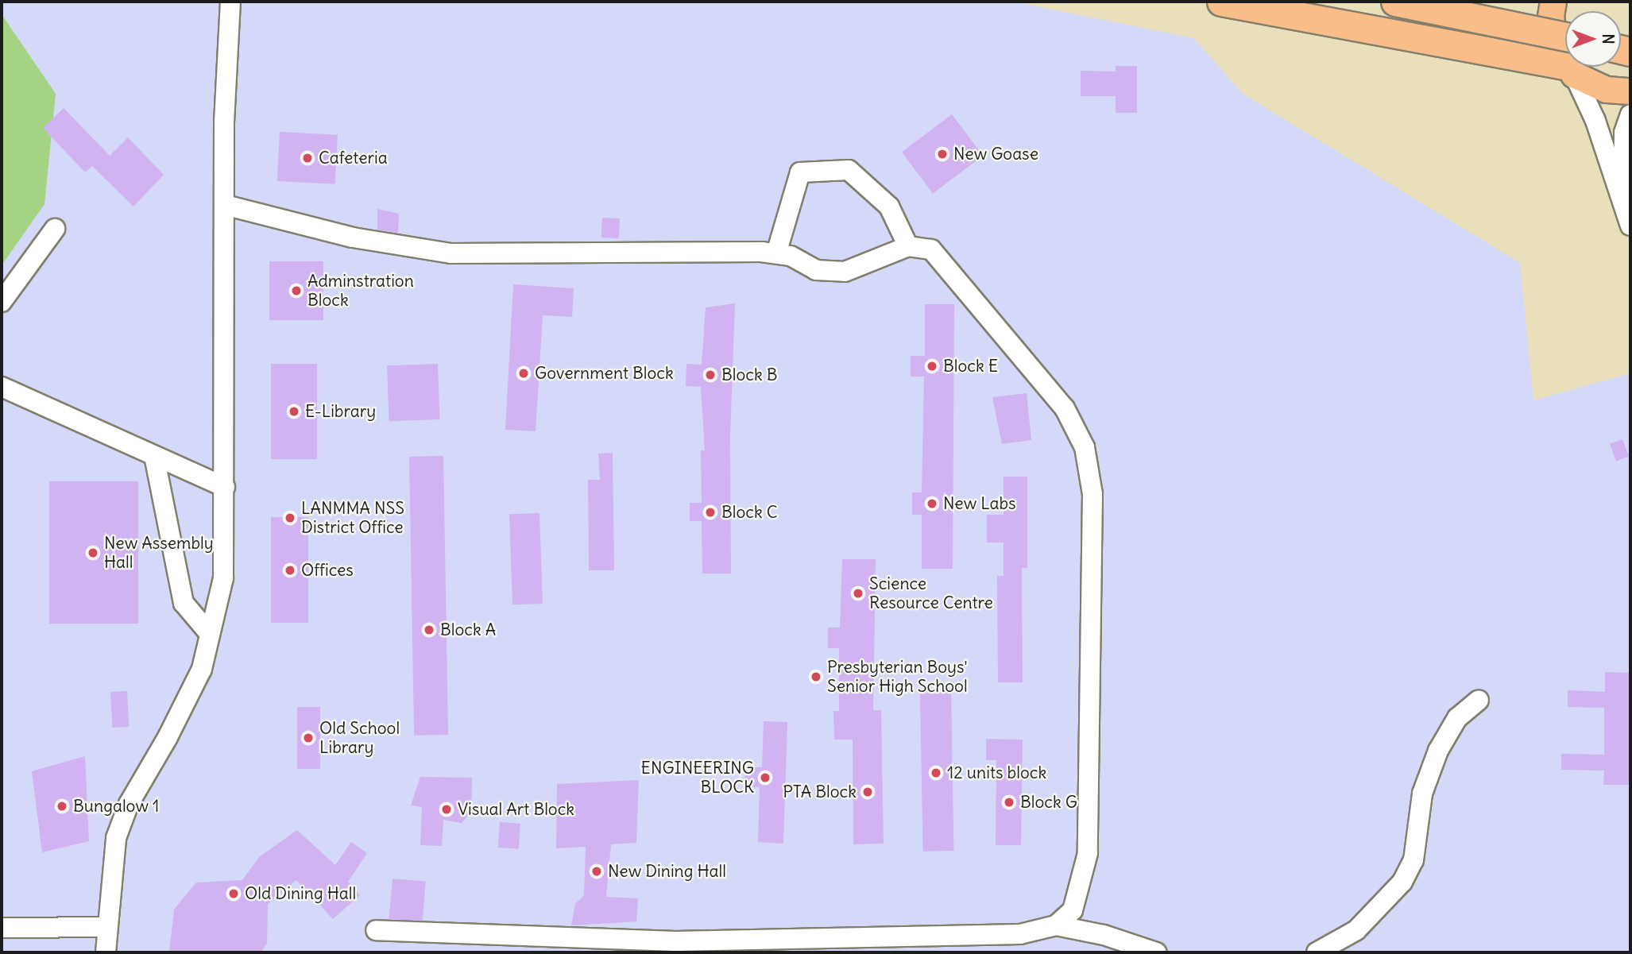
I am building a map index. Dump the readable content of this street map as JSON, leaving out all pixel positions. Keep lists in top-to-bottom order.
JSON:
{
  "places": [
    "New Goase",
    "Cafeteria",
    "Adminstration Block",
    "Block E",
    "Government Block",
    "Block B",
    "E-Library",
    "New Labs",
    "Block C",
    "LANMMA NSS District Office",
    "New Assembly Hall",
    "Offices",
    "Science Resource Centre",
    "Block A",
    "Presbyterian Boys' Senior High School",
    "Old School Library",
    "12 units block",
    "ENGINEERING BLOCK",
    "PTA Block",
    "Block G",
    "Bungalow 1",
    "Visual Art Block",
    "New Dining Hall",
    "Old Dining Hall"
  ],
  "north": "right"
}
